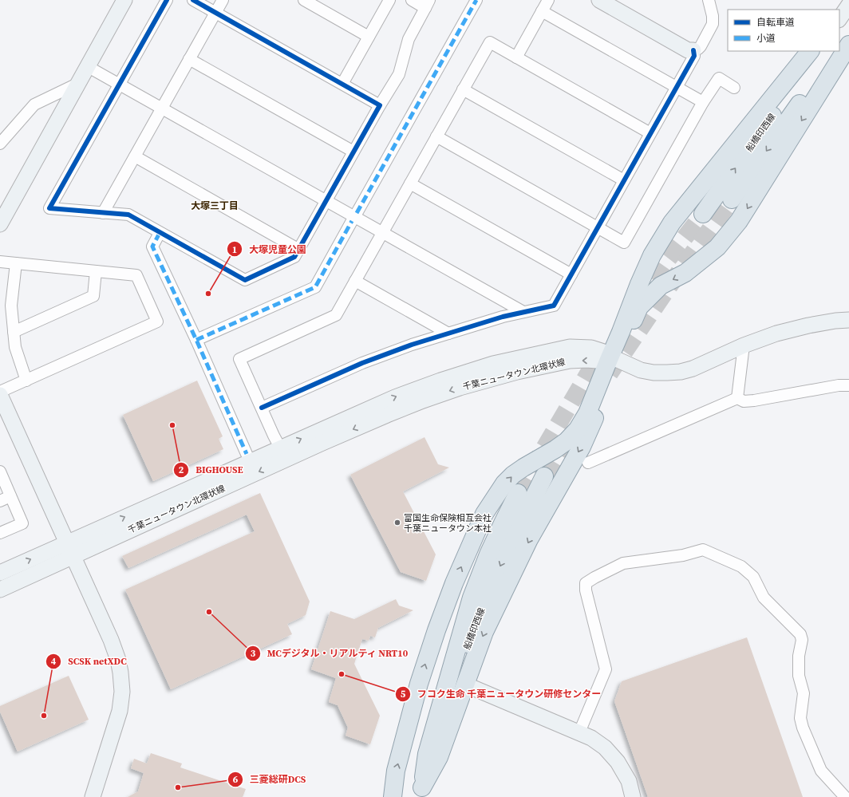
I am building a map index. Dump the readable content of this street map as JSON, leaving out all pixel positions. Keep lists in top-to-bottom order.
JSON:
{
  "streets": {
    "main road": ["船橋印西線"],
    "street": ["千葉ニュータウン北環状線"]
  },
  "districts": ["大塚三丁目"],
  "places": [
    "大塚児童公園",
    "BIGHOUSE",
    "富国生命保険相互会社 千葉ニュータウン本社",
    "MCデジタル・リアルティ NRT10",
    "フコク生命 千葉ニュータウン研修センター",
    "SCSK netXDC",
    "三菱総研DCS"
  ],
  "legend": ["自転車道", "小道"]
}
